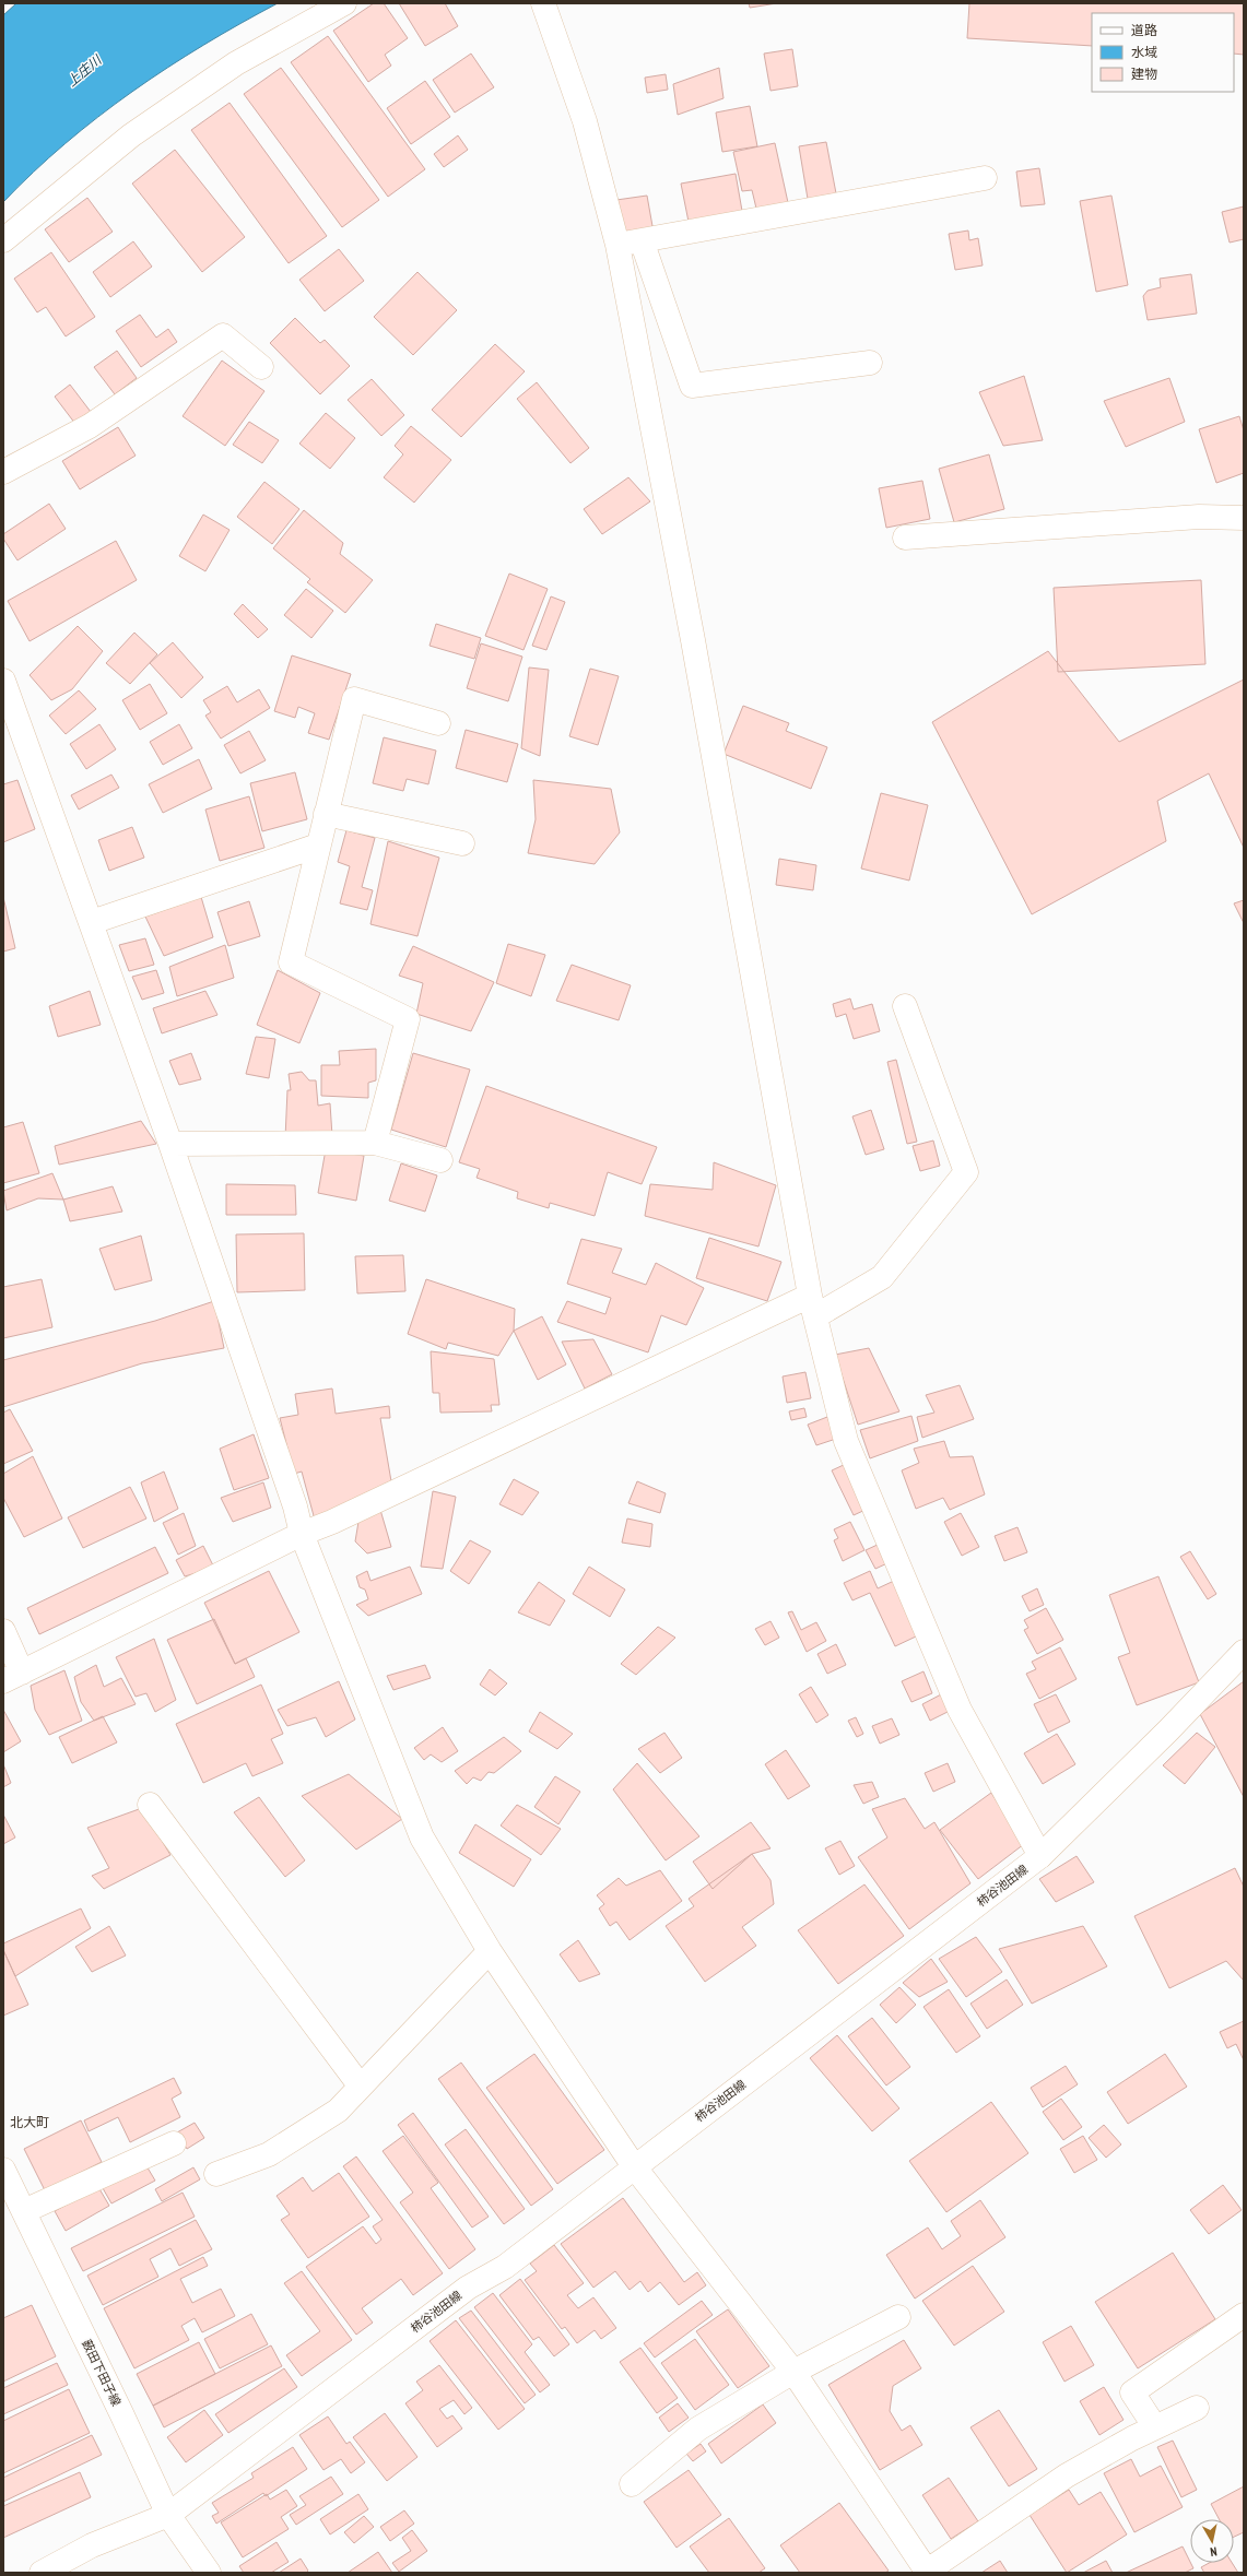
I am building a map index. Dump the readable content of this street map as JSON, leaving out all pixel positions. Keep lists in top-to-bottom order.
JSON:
{
  "streets": {
    "street": ["柿谷池田線", "薮田下田子線"]
  },
  "crossings": [
    ["柿谷池田線", "薮田下田子線"]
  ],
  "districts": ["北大町"],
  "water": ["上庄川"],
  "legend": ["道路", "水域", "建物"],
  "north": "bottom"
}
